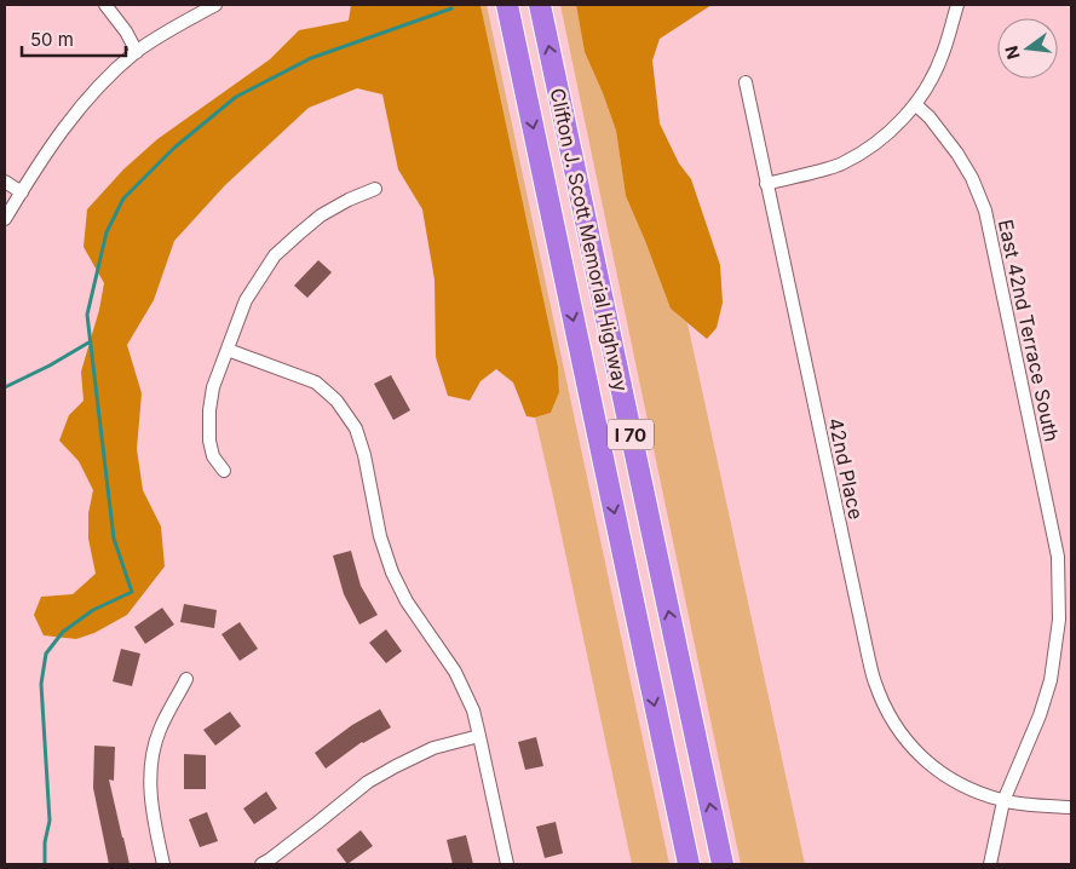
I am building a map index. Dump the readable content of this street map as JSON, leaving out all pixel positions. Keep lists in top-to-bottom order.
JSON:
{
  "streets": {
    "highway": ["Clifton J. Scott Memorial Highway", "I 70"],
    "street": ["East 42nd Terrace South", "42nd Place"]
  },
  "crossings": [
    ["East 42nd Terrace South", "42nd Place"]
  ],
  "scale_bar": "50 m",
  "north": "left"
}
